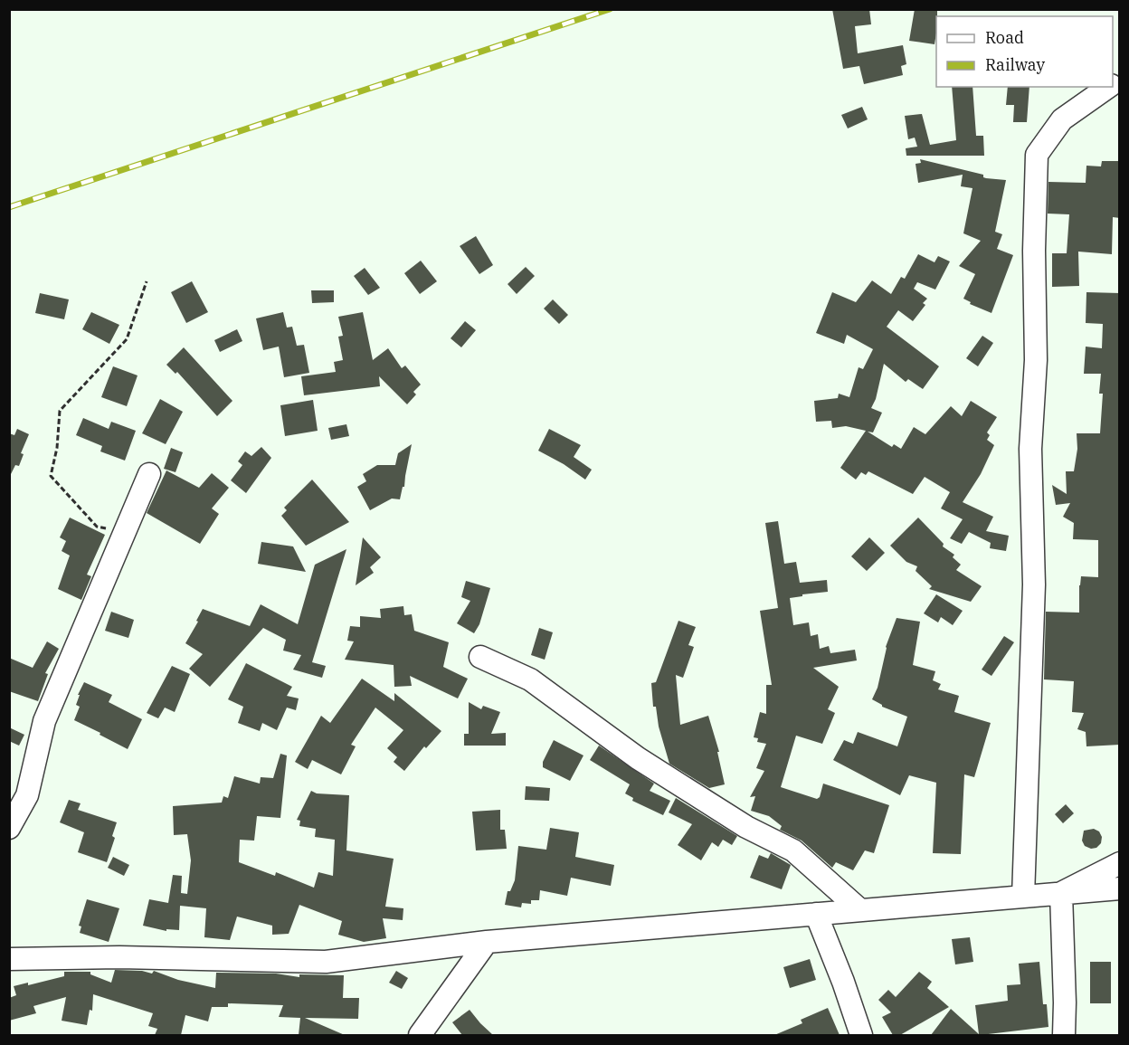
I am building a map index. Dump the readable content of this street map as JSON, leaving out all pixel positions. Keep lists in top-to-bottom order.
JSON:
{
  "legend": ["Road", "Railway"]
}
